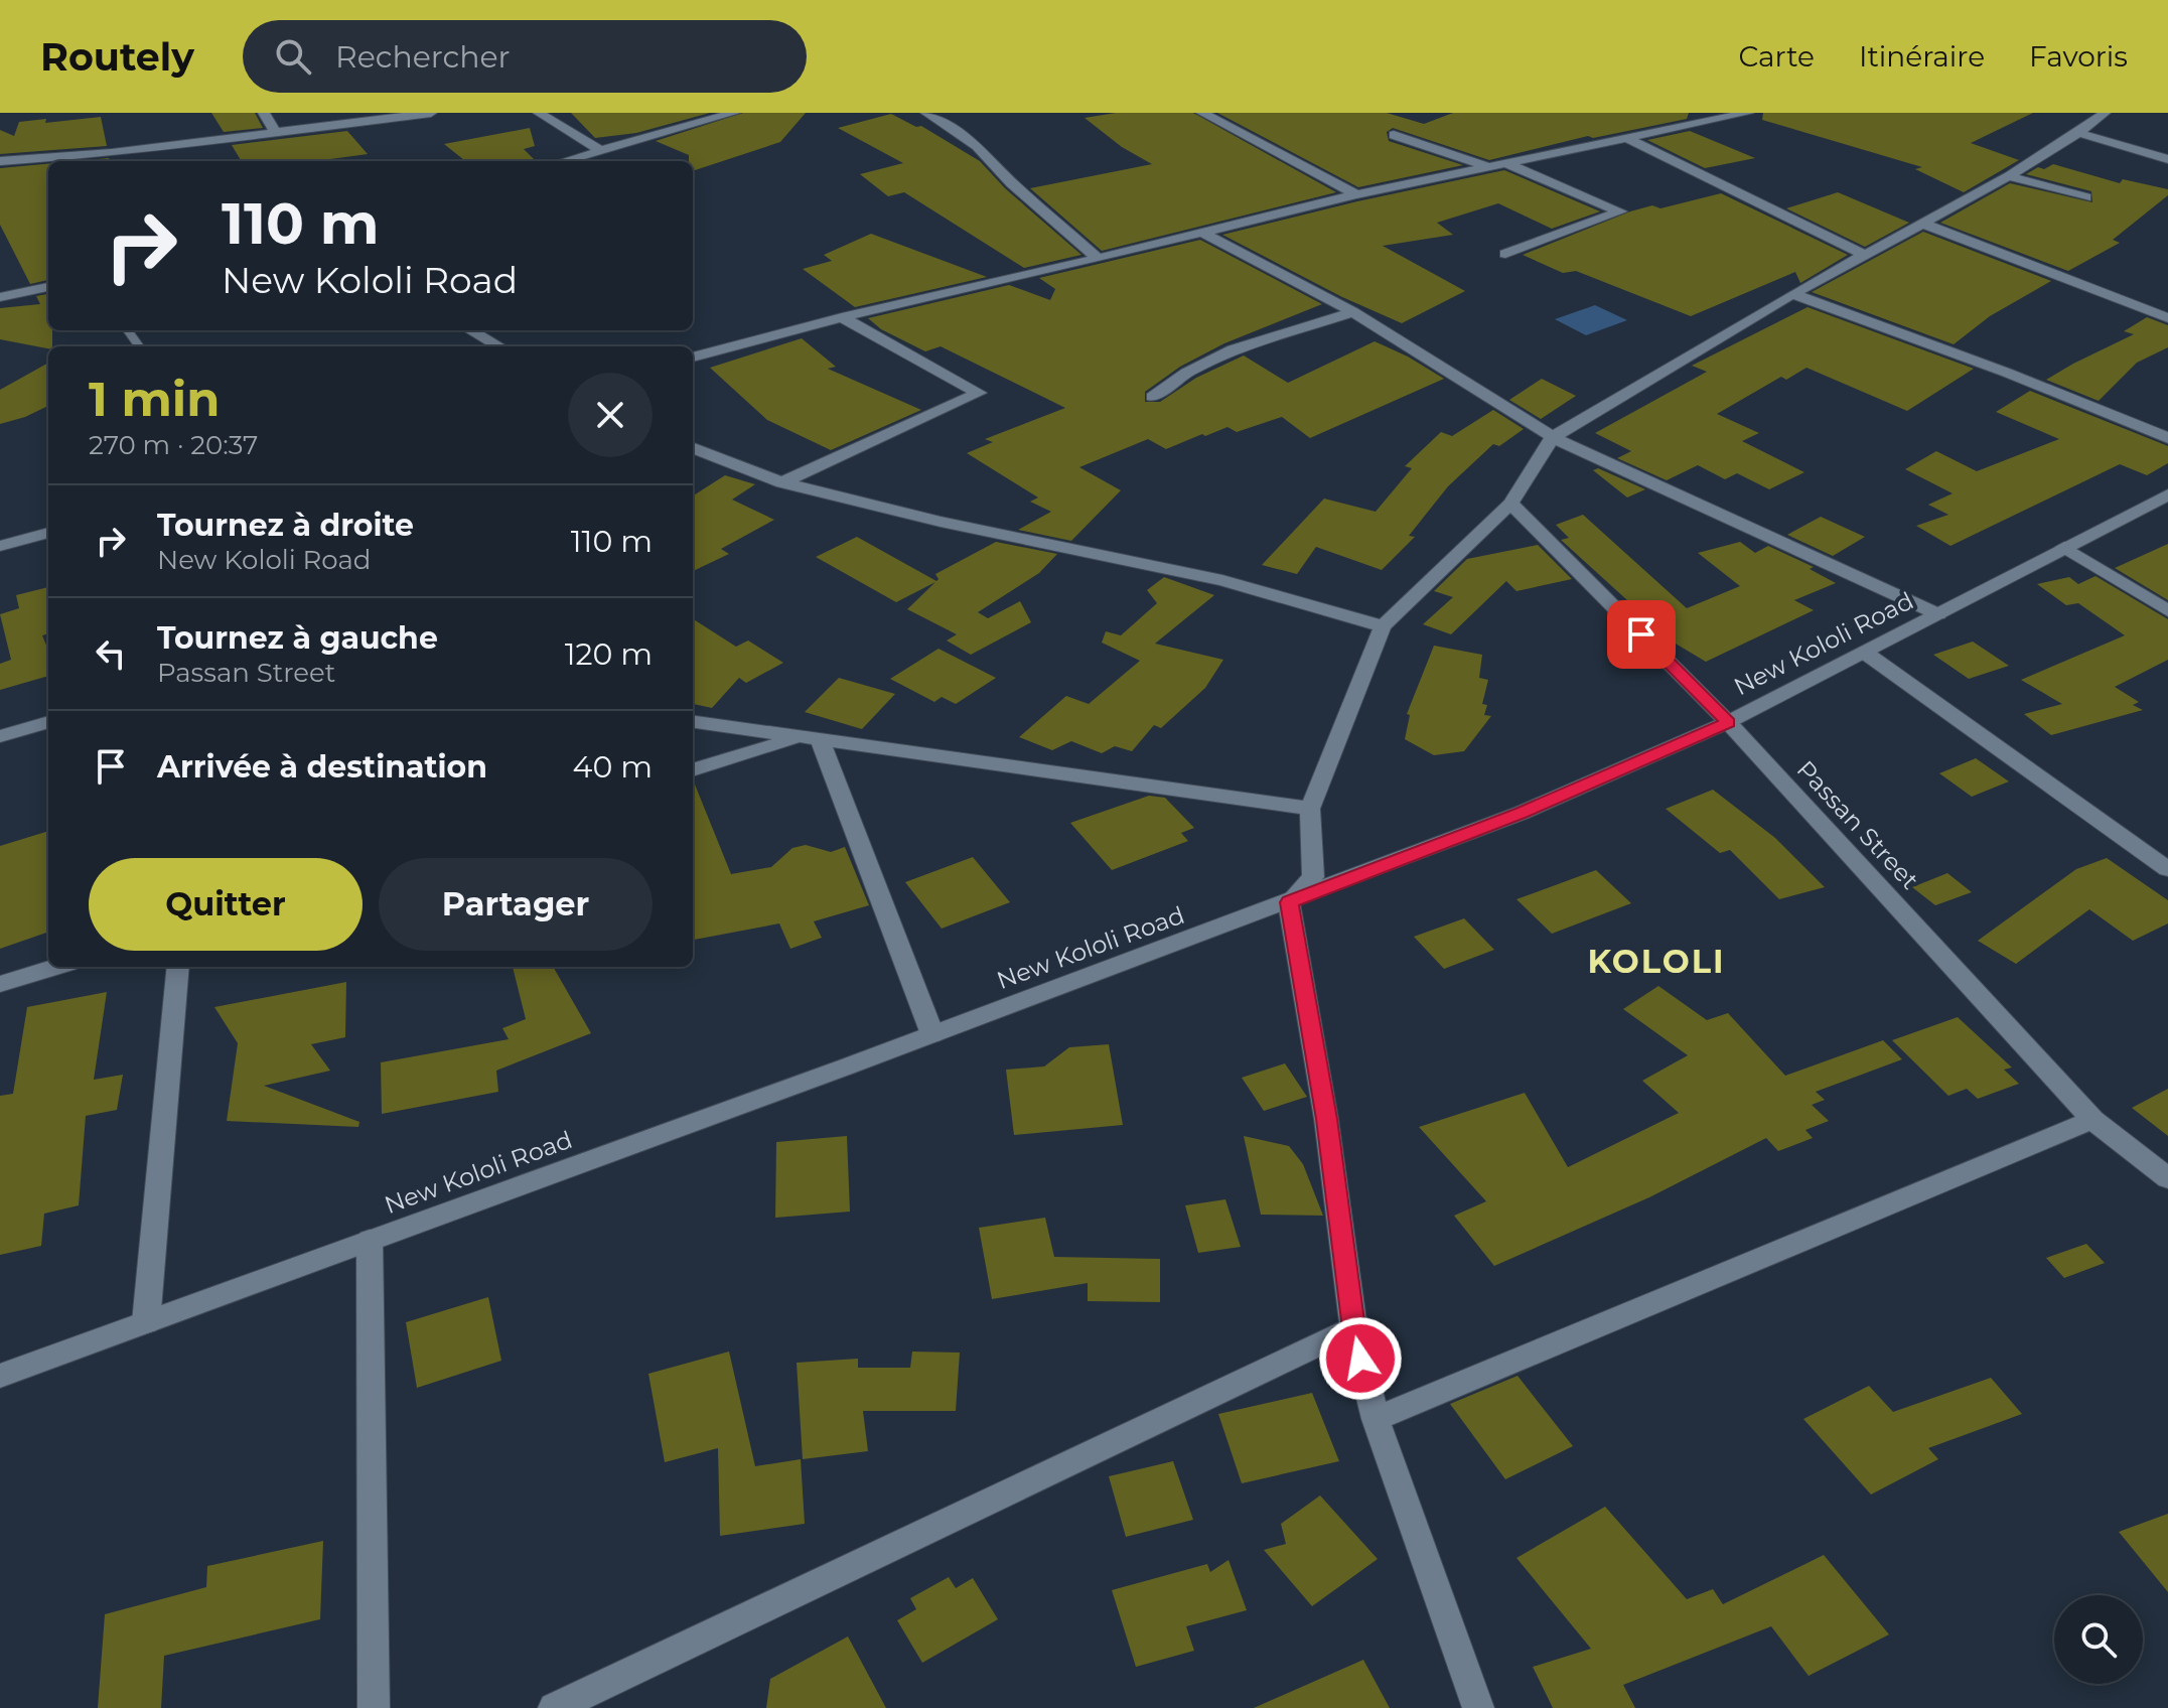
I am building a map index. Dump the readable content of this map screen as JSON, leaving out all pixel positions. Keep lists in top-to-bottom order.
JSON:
{
  "streets": {
    "street": ["New Kololi Road", "Passan Street"]
  },
  "crossings": [
    ["New Kololi Road", "Passan Street"]
  ],
  "districts": ["KOLOLI"],
  "page": {
    "header": "Routely",
    "search": "Rechercher",
    "nav": ["Carte", "Itinéraire", "Favoris"],
    "turn": ["110 m", "New Kololi Road"],
    "heading": ["1 min", "270 m · 20:37"],
    "list": [
      {
        "name": "Tournez à droite",
        "note": "New Kololi Road",
        "value": "110 m"
      },
      {
        "name": "Tournez à gauche",
        "note": "Passan Street",
        "value": "120 m"
      },
      {
        "name": "Arrivée à destination",
        "value": "40 m"
      }
    ],
    "buttons": ["Quitter", "Partager"]
  }
}
